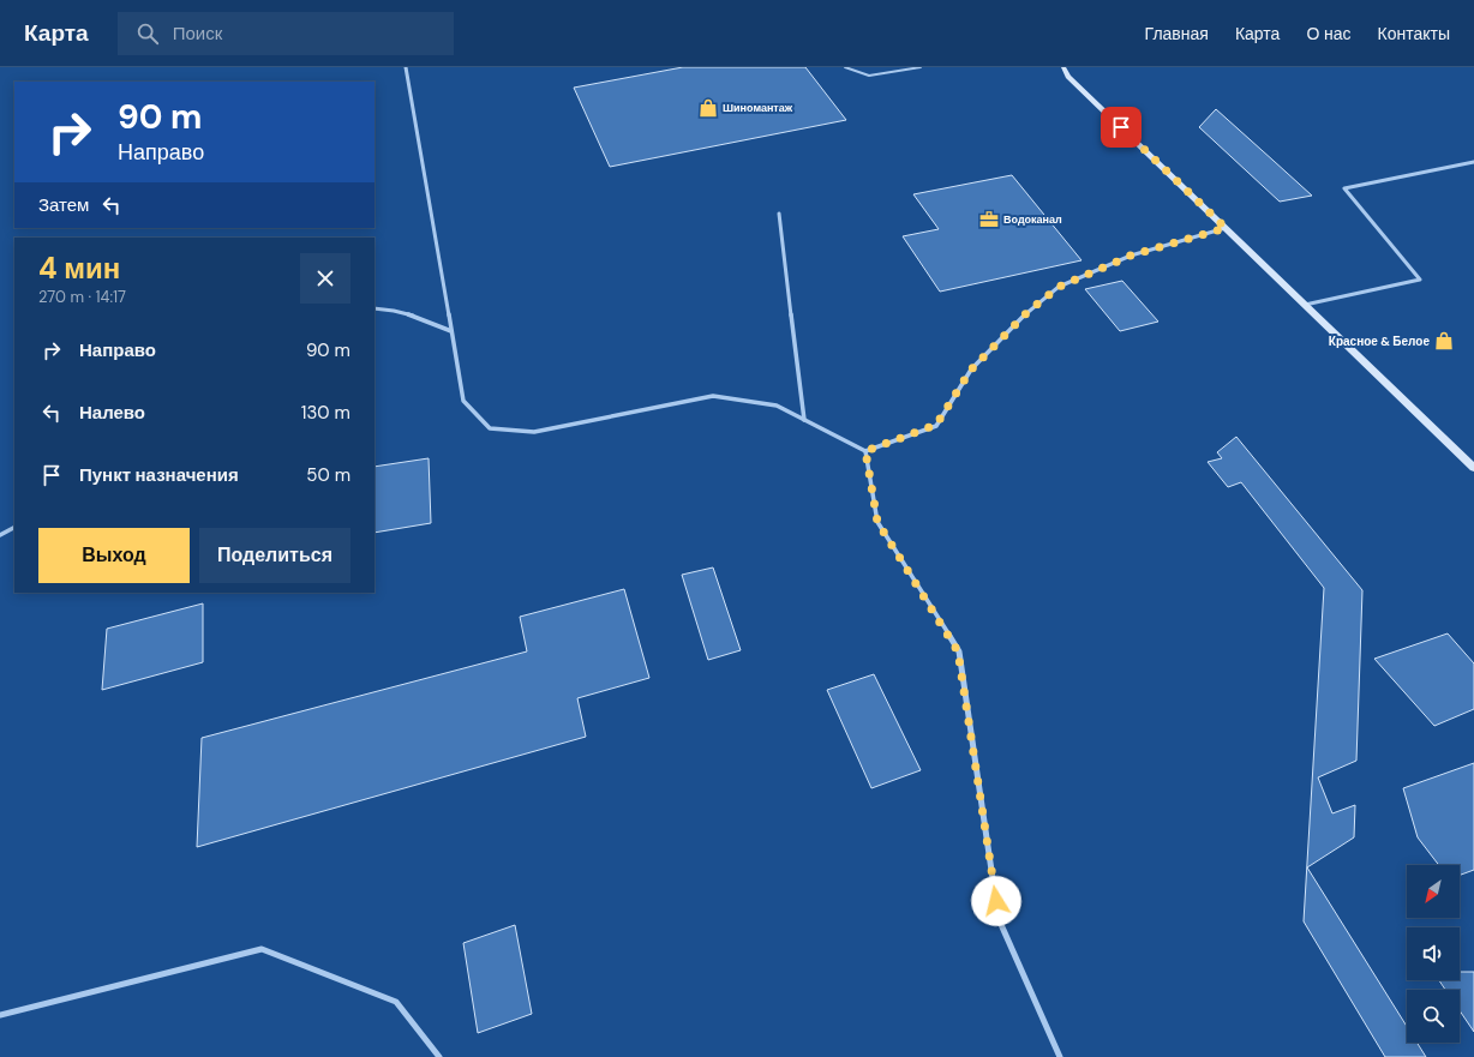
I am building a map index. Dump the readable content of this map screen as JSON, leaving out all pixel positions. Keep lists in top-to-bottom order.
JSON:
{
  "places": {
    "shop": ["Шиномантаж", "Красное & Белое"],
    "office": ["Водоканал"]
  },
  "north": "bottom left",
  "page": {
    "header": "Карта",
    "search": "Поиск",
    "nav": [
      "Главная",
      "Карта",
      "О нас",
      "Контакты"
    ],
    "turn": ["90 m", "Направо"],
    "then": "Затем",
    "heading": ["4 мин", "270 m · 14:17"],
    "list": [
      {
        "name": "Направо",
        "value": "90 m"
      },
      {
        "name": "Налево",
        "value": "130 m"
      },
      {
        "name": "Пункт назначения",
        "value": "50 m"
      }
    ],
    "buttons": ["Выход", "Поделиться"]
  }
}
